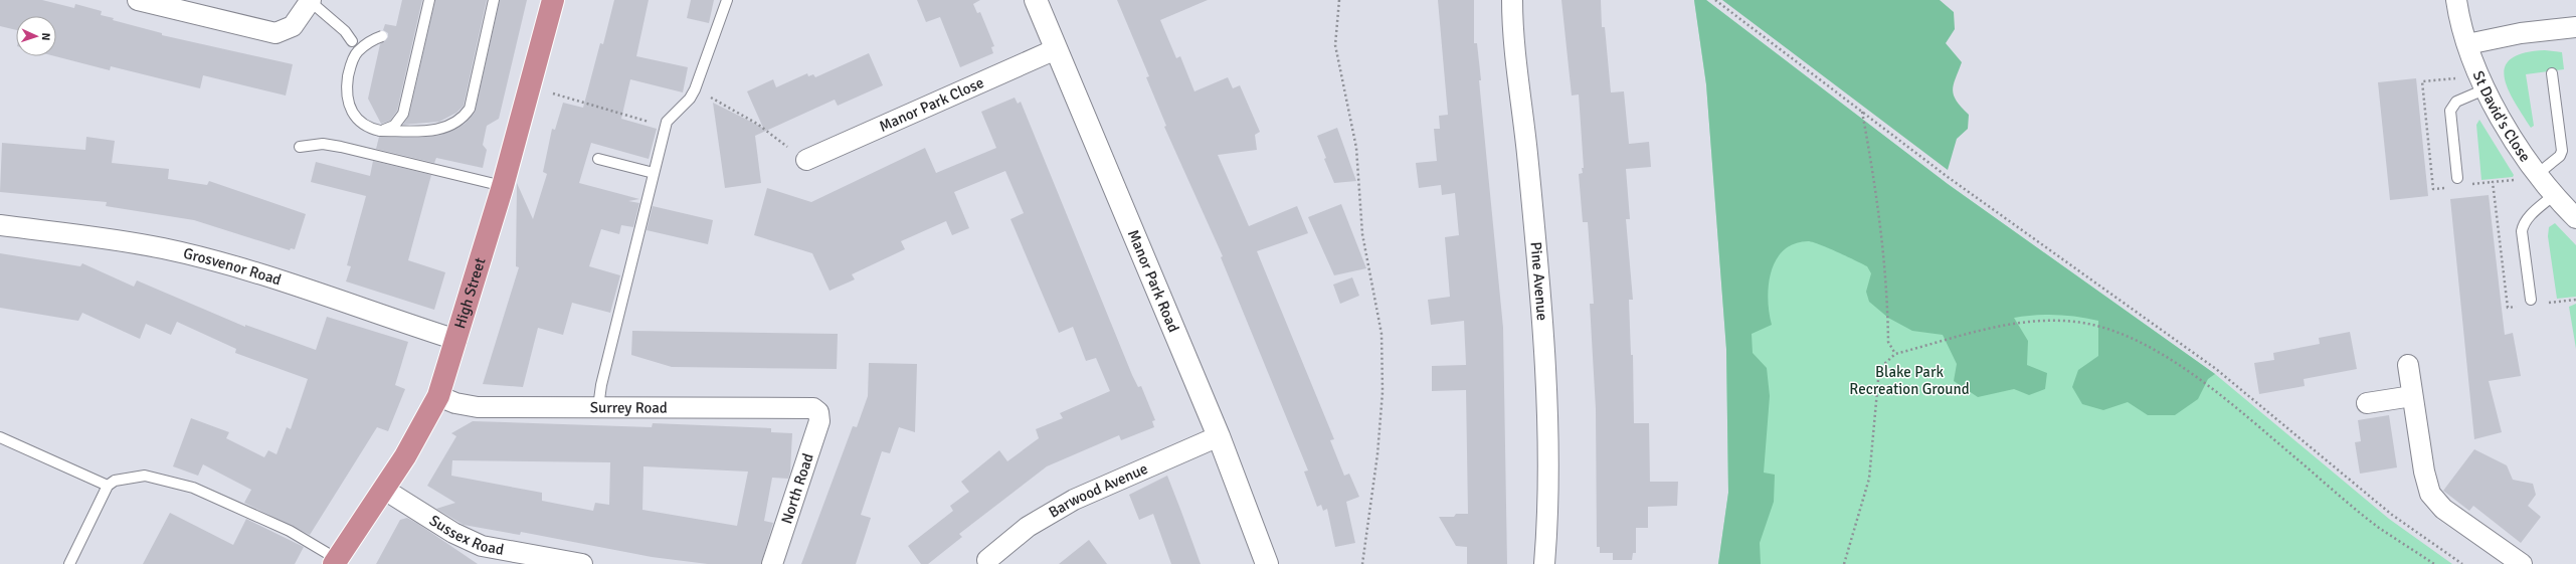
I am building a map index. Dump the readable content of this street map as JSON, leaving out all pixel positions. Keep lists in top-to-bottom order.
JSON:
{
  "streets": {
    "highway": ["High Street"],
    "street": [
      "Manor Park Close",
      "St David's Close",
      "Grosvenor Road",
      "Manor Park Road",
      "Pine Avenue",
      "Surrey Road",
      "North Road",
      "Barwood Avenue",
      "Sussex Road"
    ]
  },
  "crossings": [
    ["Manor Park Close", "Manor Park Road"],
    ["Grosvenor Road", "High Street"],
    ["Manor Park Road", "Barwood Avenue"],
    ["High Street", "Surrey Road"],
    ["High Street", "Sussex Road"],
    ["Surrey Road", "North Road"]
  ],
  "parks": ["Blake Park Recreation Ground"],
  "north": "right"
}
